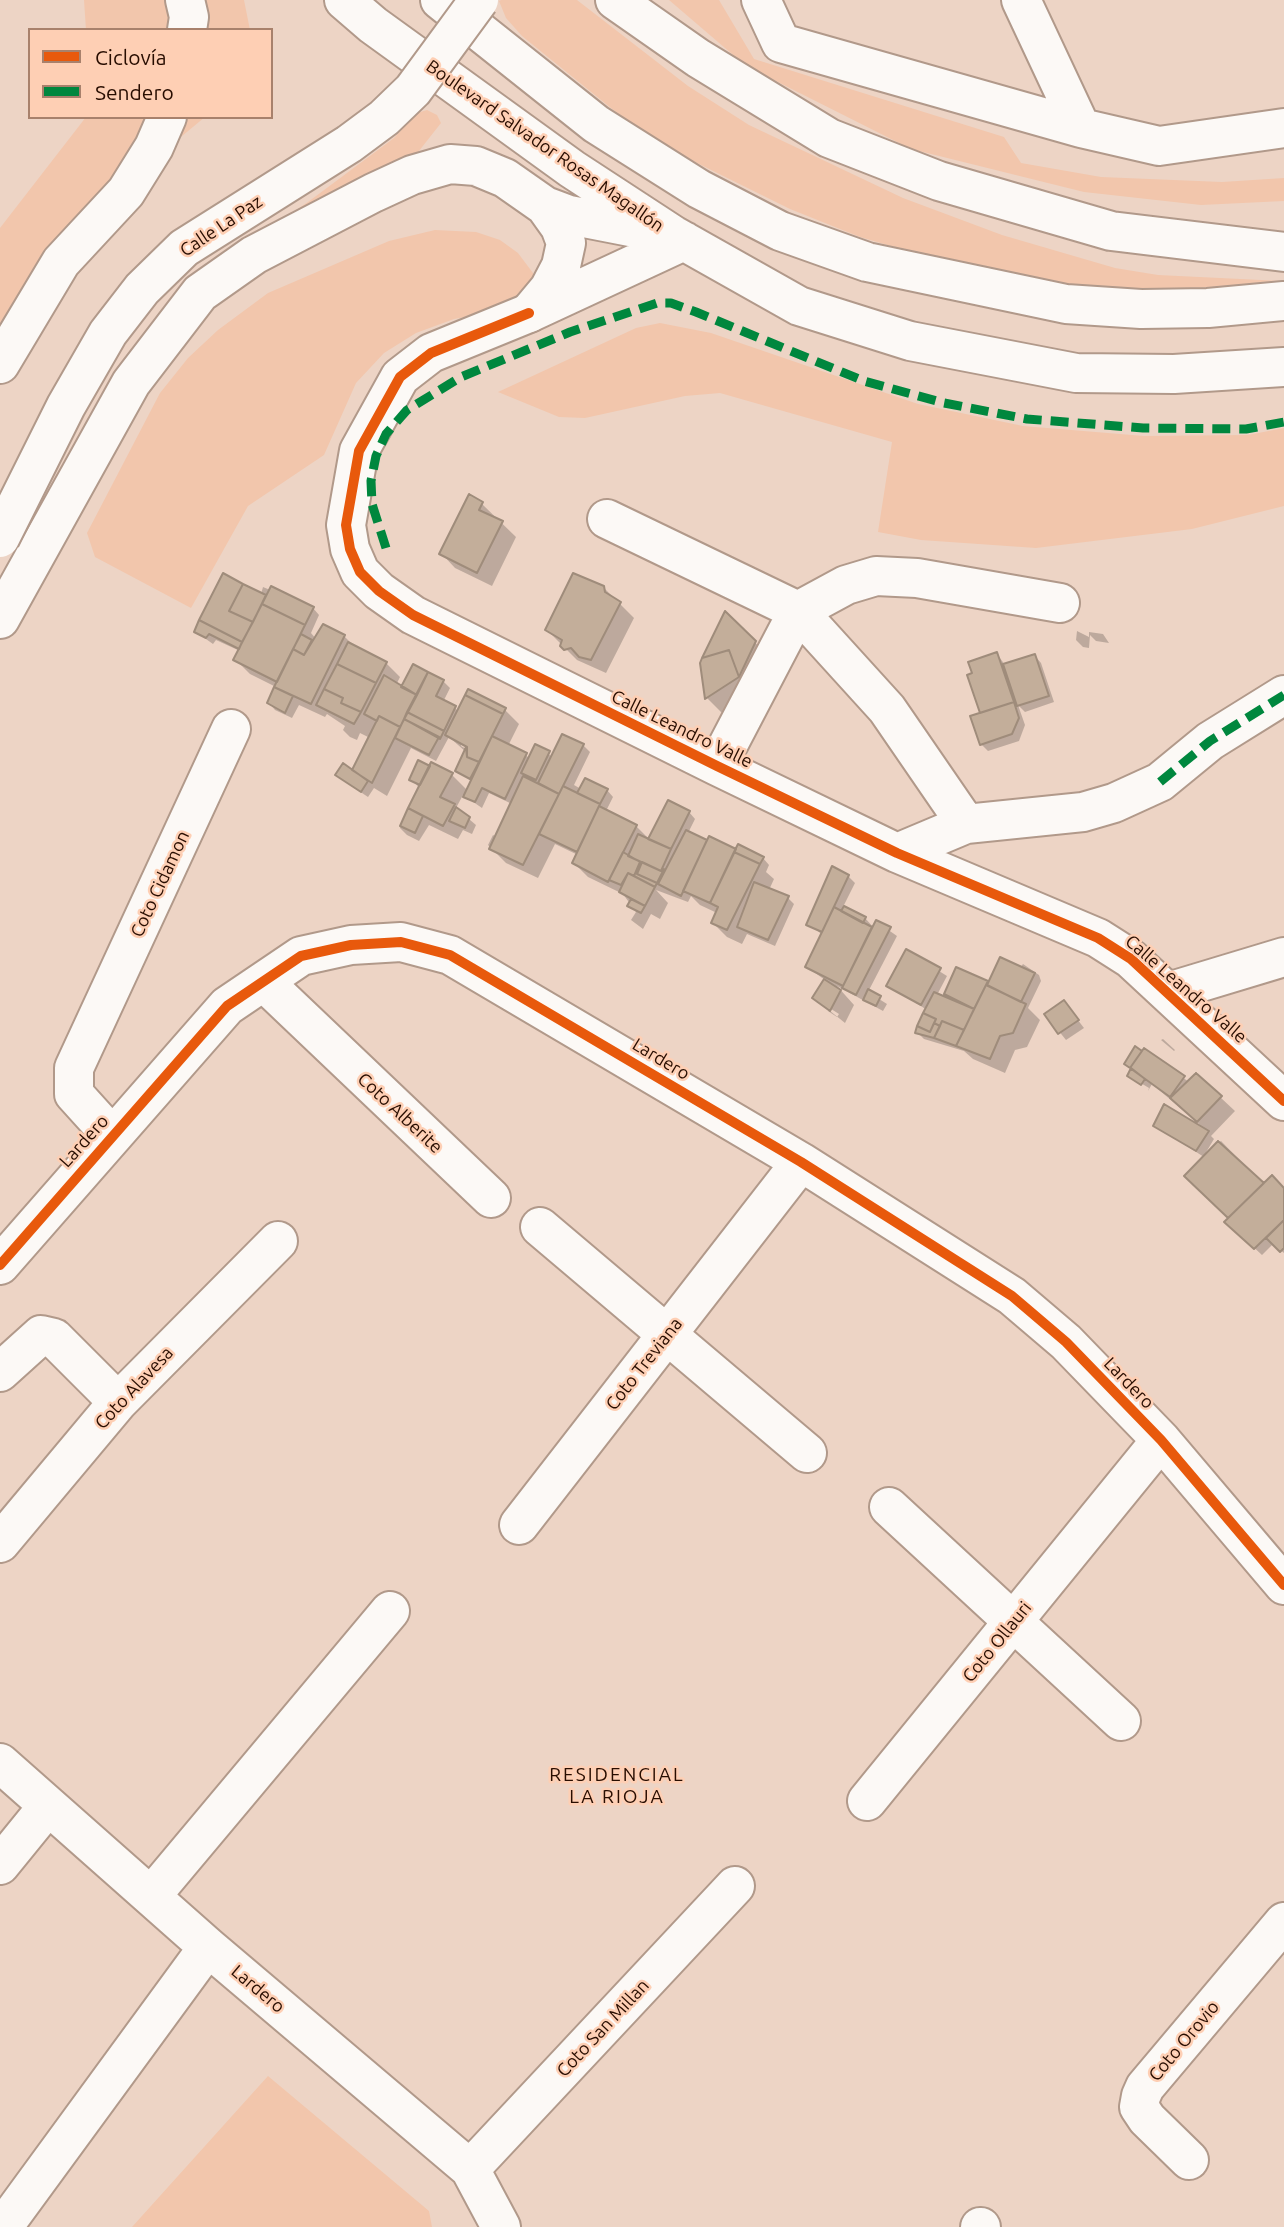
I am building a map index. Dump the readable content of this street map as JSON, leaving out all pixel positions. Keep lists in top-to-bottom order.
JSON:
{
  "streets": {
    "main road": [
      "Boulevard Salvador Rosas Magallón",
      "Calle La Paz",
      "Calle Leandro Valle",
      "Coto Cidamon",
      "Lardero",
      "Coto Alberite",
      "Coto Treviana",
      "Coto Alavesa",
      "Coto Ollauri",
      "Coto San Millan",
      "Coto Orovio"
    ]
  },
  "crossings": [
    ["Boulevard Salvador Rosas Magallón", "Calle Leandro Valle"],
    ["Coto Cidamon", "Lardero"],
    ["Lardero", "Coto Alberite"],
    ["Lardero", "Coto Treviana"],
    ["Lardero", "Coto Ollauri"],
    ["Lardero", "Coto San Millan"]
  ],
  "districts": ["RESIDENCIAL LA RIOJA"],
  "legend": ["Ciclovía", "Sendero"]
}
